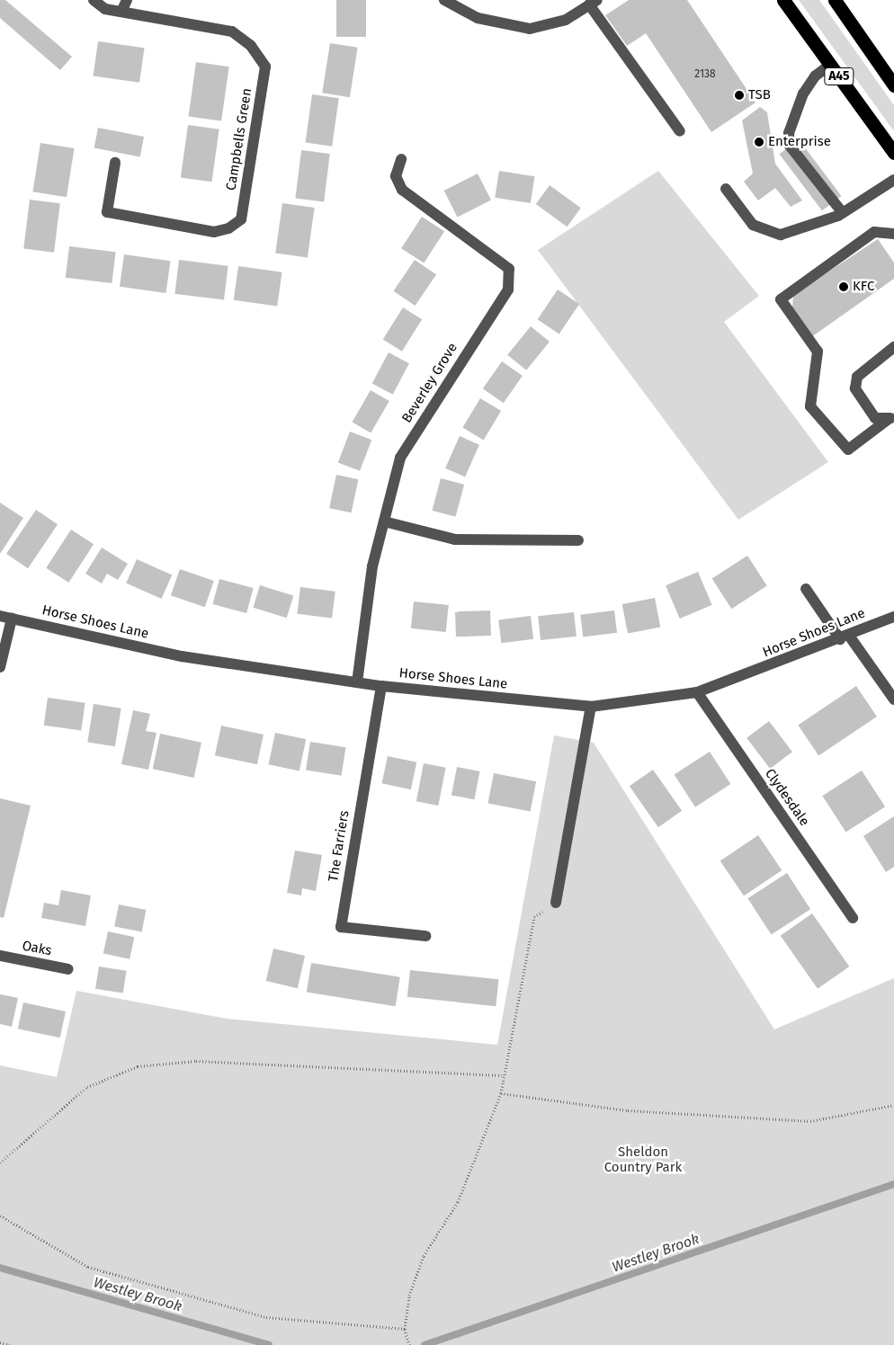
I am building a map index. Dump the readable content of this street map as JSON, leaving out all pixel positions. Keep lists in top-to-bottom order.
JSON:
{
  "streets": {
    "highway": ["A45"],
    "street": [
      "Campbells Green",
      "Beverley Grove",
      "Horse Shoes Lane",
      "Clydesdale",
      "The Farriers",
      "Oaks"
    ]
  },
  "crossings": [
    ["Beverley Grove", "Horse Shoes Lane"],
    ["Horse Shoes Lane", "Clydesdale"],
    ["Horse Shoes Lane", "The Farriers"]
  ],
  "water": ["Westley Brook"],
  "parks": ["Sheldon Country Park"],
  "places": ["TSB", "Enterprise", "KFC"],
  "house_numbers": ["2138"]
}
